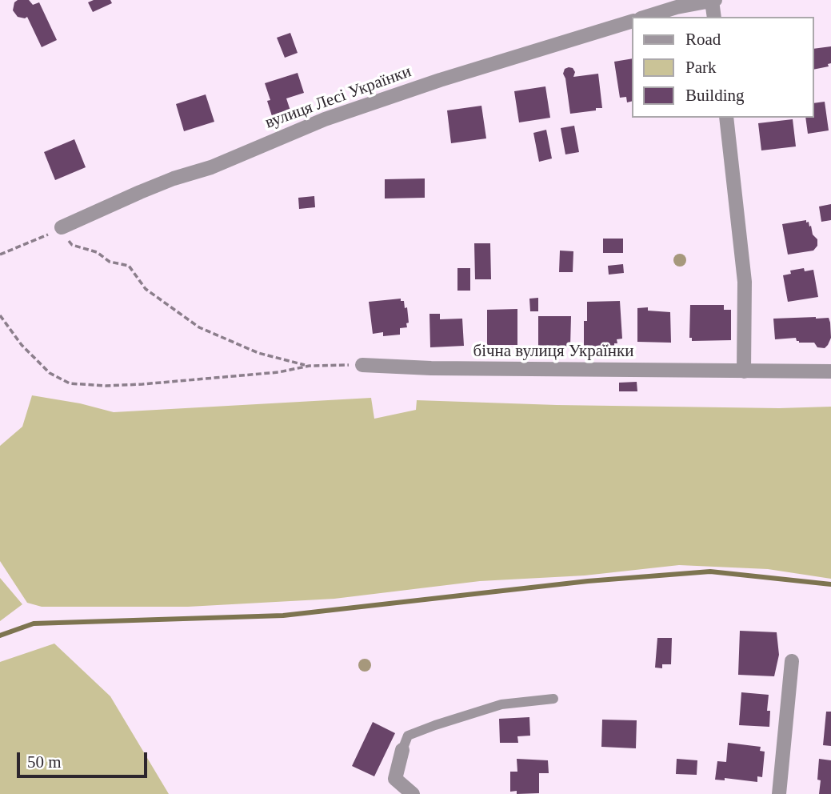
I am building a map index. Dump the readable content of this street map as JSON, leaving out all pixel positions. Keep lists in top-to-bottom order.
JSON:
{
  "streets": {
    "street": ["вулиця Лесі Українки", "бічна вулиця Українки"]
  },
  "legend": ["Road", "Park", "Building"],
  "scale_bar": "50 m"
}
